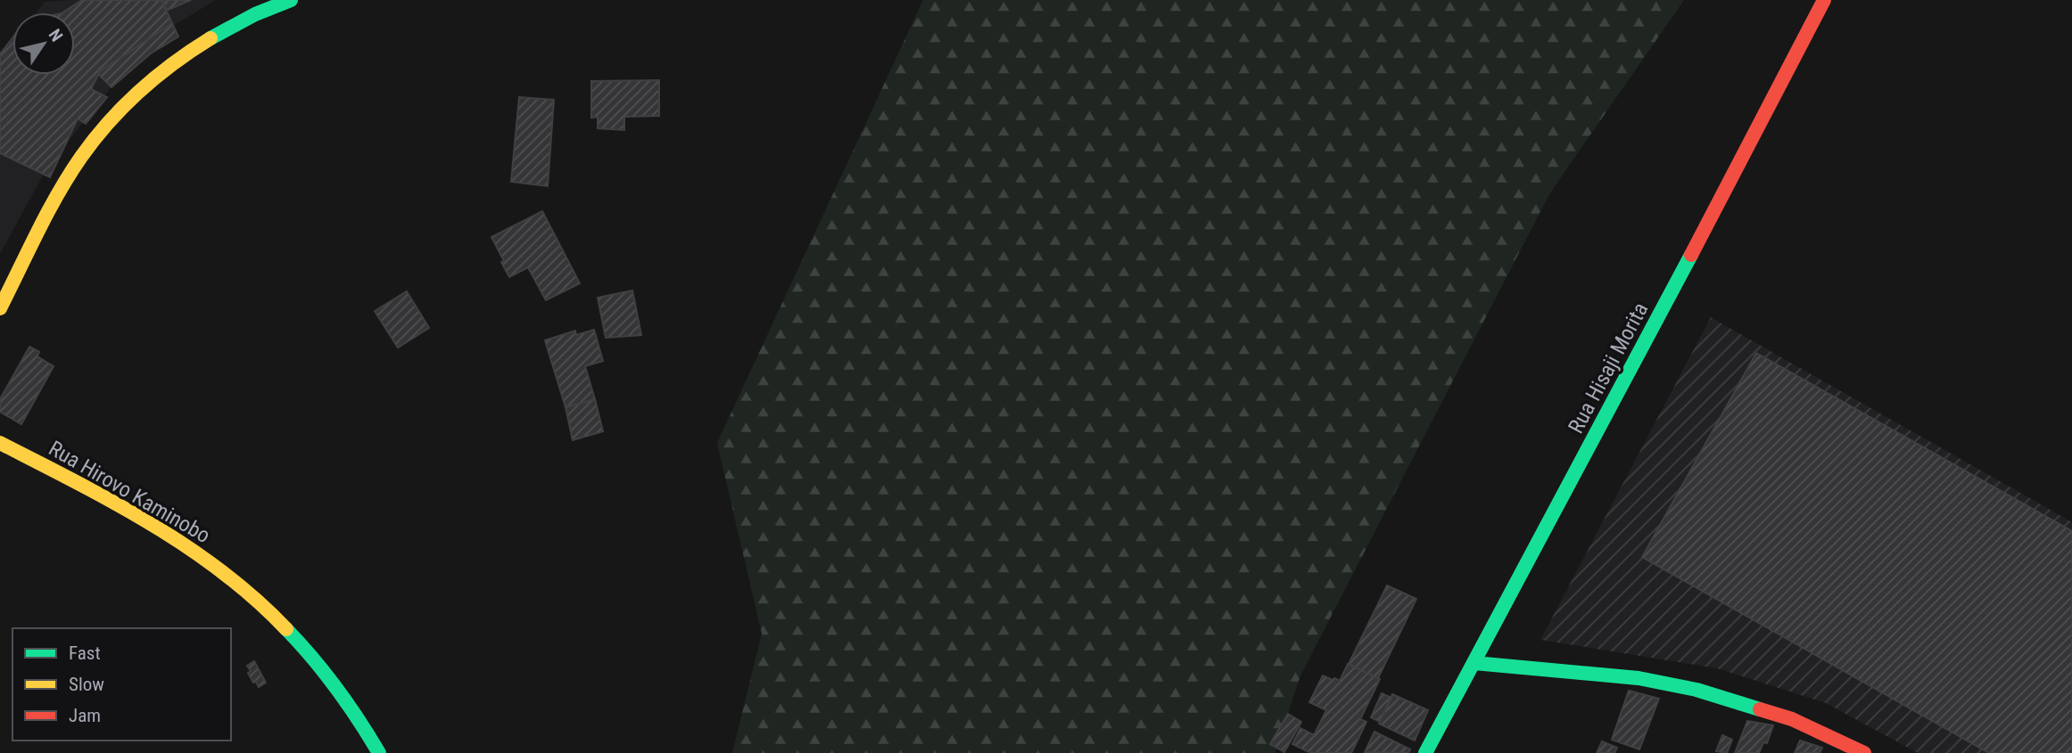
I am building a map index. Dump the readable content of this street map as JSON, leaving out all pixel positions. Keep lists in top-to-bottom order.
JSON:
{
  "streets": {
    "street": ["Rua Hisaji Morita", "Rua Hirovo Kaminobo"]
  },
  "legend": ["Fast", "Slow", "Jam"],
  "north": "top right"
}
